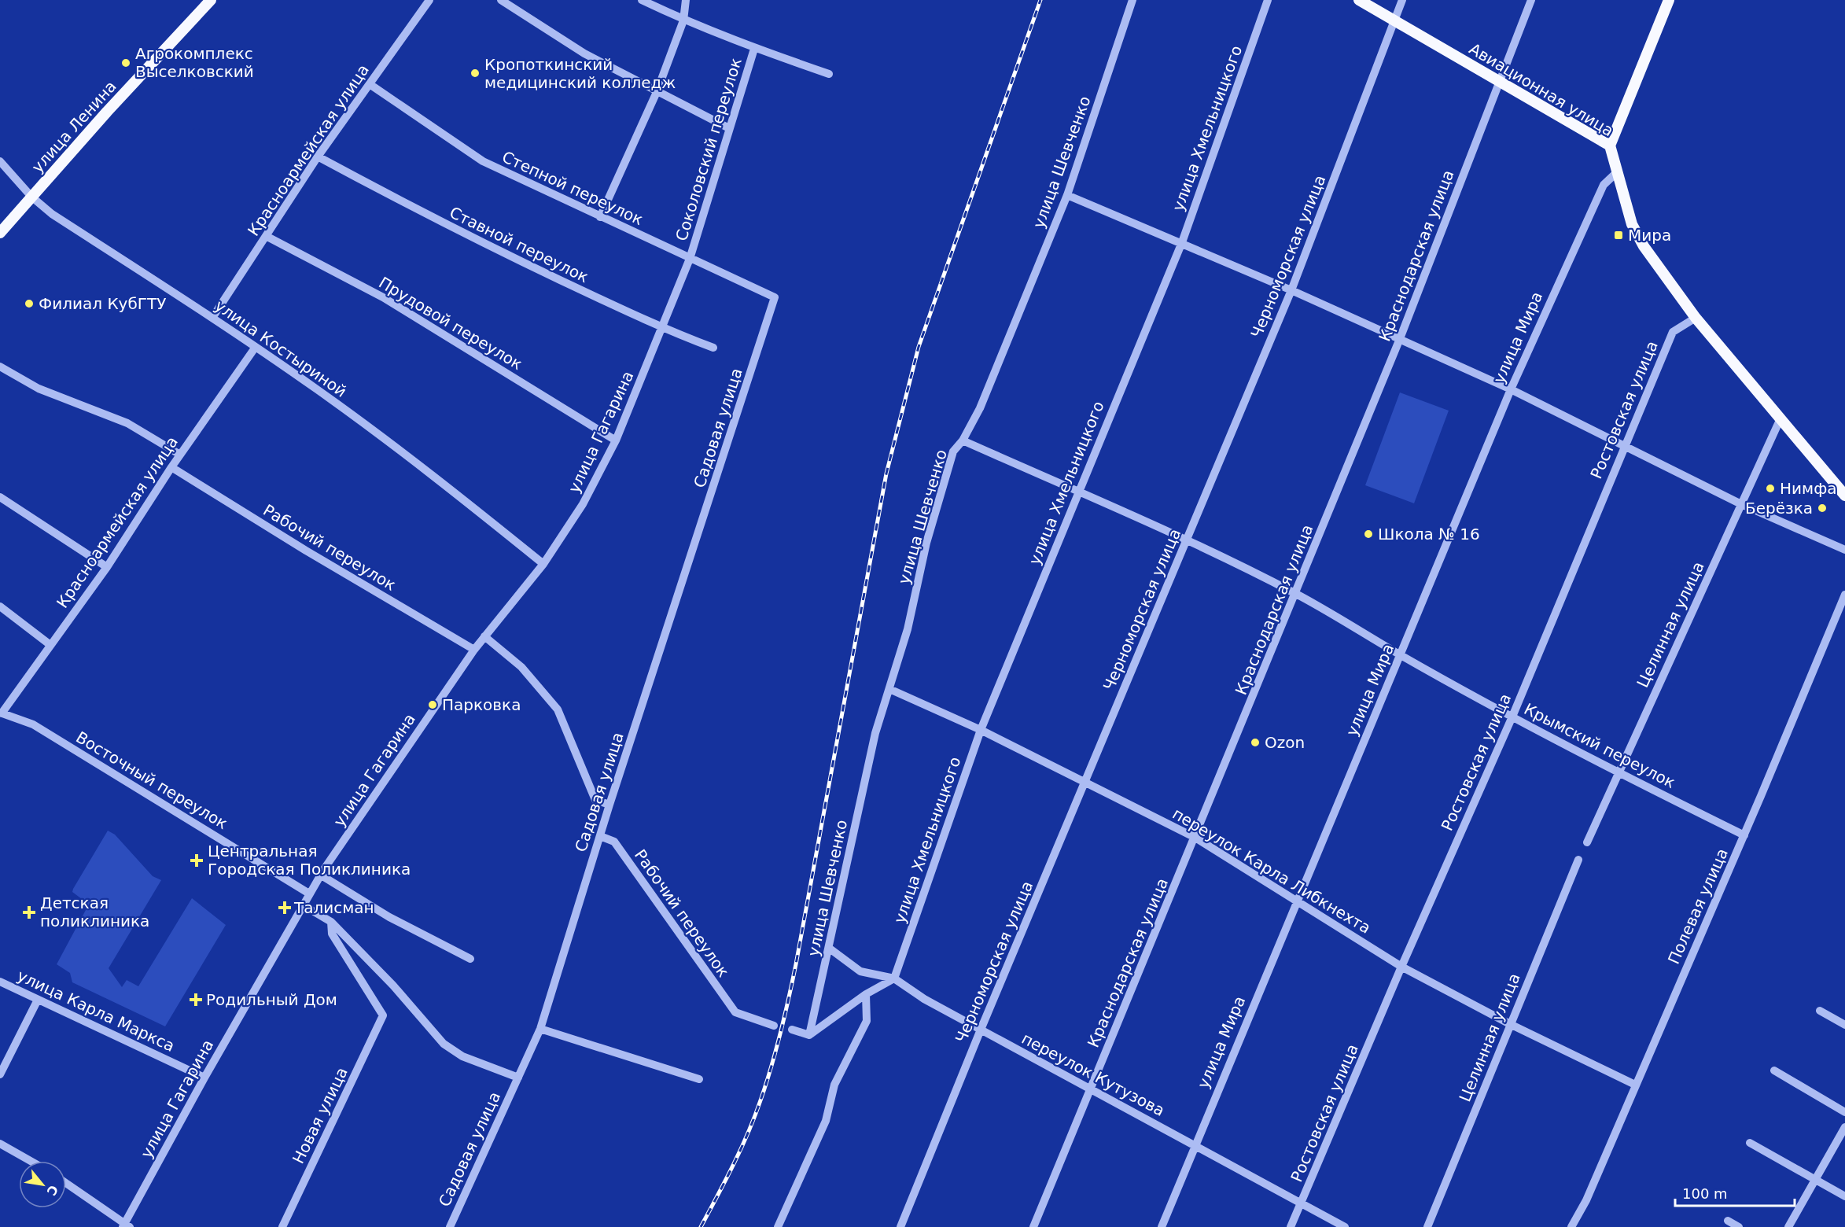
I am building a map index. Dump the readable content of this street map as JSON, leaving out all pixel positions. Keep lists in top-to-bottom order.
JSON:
{
  "streets": {
    "main road": ["Авиационная улица", "улица Ленина"],
    "street": [
      "улица Хмельницкого",
      "Соколовский переулок",
      "Красноармейская улица",
      "улица Шевченко",
      "Степной переулок",
      "Ставной переулок",
      "Краснодарская улица",
      "Черноморская улица",
      "Прудовой переулок",
      "улица Мира",
      "улица Костыриной",
      "Ростовская улица",
      "Садовая улица",
      "улица Гагарина",
      "Рабочий переулок",
      "Целинная улица",
      "Крымский переулок",
      "Восточный переулок",
      "переулок Карла Либкнехта",
      "Полевая улица",
      "улица Карла Маркса",
      "переулок Кутузова",
      "Новая улица"
    ]
  },
  "crossings": [
    ["Авиационная улица", "Краснодарская улица"],
    ["Авиационная улица", "Черноморская улица"],
    ["Авиационная улица", "улица Мира"],
    ["Авиационная улица", "Ростовская улица"],
    ["Авиационная улица", "Целинная улица"],
    ["улица Ленина", "улица Костыриной"],
    ["улица Хмельницкого", "Крымский переулок"],
    ["улица Хмельницкого", "переулок Карла Либкнехта"],
    ["улица Хмельницкого", "переулок Кутузова"],
    ["Соколовский переулок", "Степной переулок"],
    ["Соколовский переулок", "улица Гагарина"],
    ["Красноармейская улица", "Степной переулок"],
    ["Красноармейская улица", "Ставной переулок"],
    ["Красноармейская улица", "Прудовой переулок"],
    ["Красноармейская улица", "улица Костыриной"],
    ["Красноармейская улица", "Рабочий переулок"],
    ["Красноармейская улица", "Восточный переулок"],
    ["улица Шевченко", "Крымский переулок"],
    ["улица Шевченко", "переулок Карла Либкнехта"],
    ["улица Шевченко", "переулок Кутузова"],
    ["Степной переулок", "Садовая улица"],
    ["Степной переулок", "улица Гагарина"],
    ["Ставной переулок", "улица Гагарина"],
    ["Краснодарская улица", "Крымский переулок"],
    ["Краснодарская улица", "переулок Карла Либкнехта"],
    ["Краснодарская улица", "переулок Кутузова"],
    ["Черноморская улица", "Крымский переулок"],
    ["Черноморская улица", "переулок Карла Либкнехта"],
    ["Черноморская улица", "переулок Кутузова"],
    ["Прудовой переулок", "улица Гагарина"],
    ["улица Мира", "Крымский переулок"],
    ["улица Мира", "переулок Карла Либкнехта"],
    ["улица Мира", "переулок Кутузова"],
    ["улица Костыриной", "улица Гагарина"],
    ["Ростовская улица", "Крымский переулок"],
    ["Ростовская улица", "переулок Карла Либкнехта"],
    ["Ростовская улица", "переулок Кутузова"],
    ["Садовая улица", "Рабочий переулок"],
    ["улица Гагарина", "Рабочий переулок"],
    ["улица Гагарина", "Восточный переулок"],
    ["улица Гагарина", "улица Карла Маркса"],
    ["Целинная улица", "Крымский переулок"],
    ["Целинная улица", "переулок Карла Либкнехта"],
    ["Крымский переулок", "Полевая улица"],
    ["переулок Карла Либкнехта", "Полевая улица"]
  ],
  "places": {
    "other": [
      "Агрокомплекс Выселковский",
      "Кропоткинский медицинский колледж",
      "Филиал КубГТУ",
      "Нимфа",
      "Берёзка",
      "Школа № 16",
      "Парковка",
      "Ozon"
    ],
    "transit": ["Мира"],
    "health": [
      "Центральная Городская Поликлиника",
      "Талисман",
      "Детская поликлиника",
      "Родильный Дом"
    ]
  },
  "scale_bar": "100 m",
  "north": "bottom right"
}
